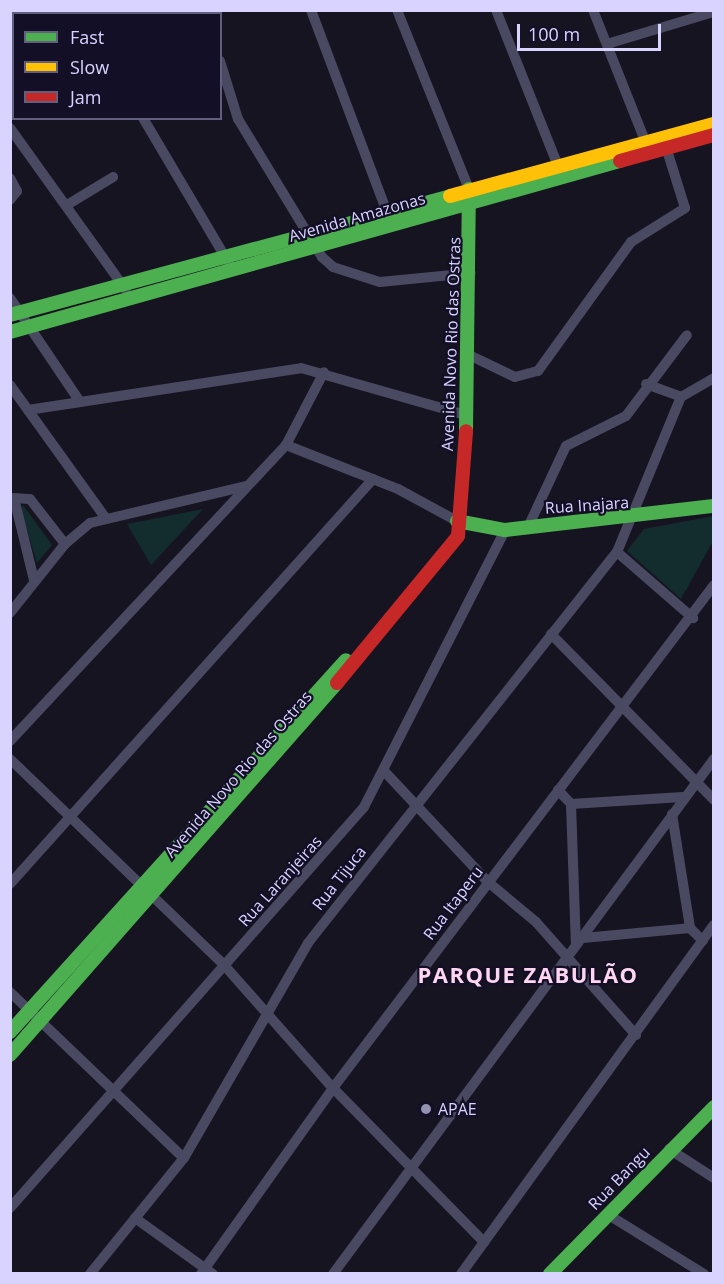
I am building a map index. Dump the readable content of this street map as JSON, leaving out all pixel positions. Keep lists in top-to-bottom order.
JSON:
{
  "streets": {
    "street": [
      "Avenida Amazonas",
      "Avenida Novo Rio das Ostras",
      "Rua Inajara",
      "Rua Tijuca",
      "Rua Laranjeiras",
      "Rua Itaperu",
      "Rua Bangu"
    ]
  },
  "crossings": [
    ["Avenida Amazonas", "Avenida Novo Rio das Ostras"],
    ["Avenida Novo Rio das Ostras", "Rua Inajara"],
    ["Rua Inajara", "Rua Tijuca"],
    ["Rua Inajara", "Rua Laranjeiras"]
  ],
  "districts": ["PARQUE ZABULÃO"],
  "places": ["APAE"],
  "legend": ["Fast", "Slow", "Jam"],
  "scale_bar": "100 m"
}
